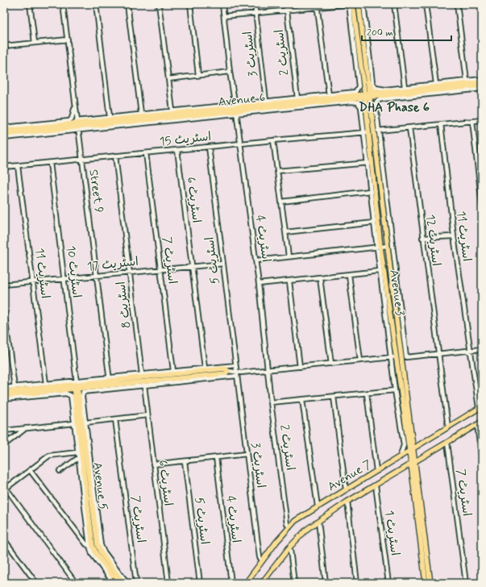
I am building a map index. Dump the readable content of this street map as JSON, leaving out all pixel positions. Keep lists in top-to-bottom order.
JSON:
{
  "streets": {
    "main road": [
      "Avenue 6",
      "Avenue 3",
      "Avenue 7",
      "Avenue 5"
    ],
    "street": [
      "اسٹریٹ 2",
      "اسٹریٹ 3",
      "اسٹریٹ 15",
      "Street 9",
      "اسٹریٹ 6",
      "اسٹریٹ 11",
      "اسٹریٹ 4",
      "اسٹریٹ 12",
      "اسٹریٹ 7",
      "اسٹریٹ 5",
      "اسٹریٹ 17",
      "اسٹریٹ 10",
      "اسٹریٹ 8",
      "اسٹریٹ 1"
    ]
  },
  "crossings": [
    ["اسٹریٹ 2", "اسٹریٹ 4"],
    ["اسٹریٹ 2", "Avenue 7"],
    ["اسٹریٹ 3", "اسٹریٹ 5"],
    ["اسٹریٹ 3", "Avenue 7"],
    ["Avenue 6", "Street 9"],
    ["Avenue 6", "اسٹریٹ 4"],
    ["Avenue 6", "Avenue 3"],
    ["اسٹریٹ 15", "Street 9"],
    ["اسٹریٹ 15", "اسٹریٹ 6"],
    ["اسٹریٹ 15", "اسٹریٹ 11"],
    ["اسٹریٹ 15", "اسٹریٹ 4"],
    ["اسٹریٹ 15", "اسٹریٹ 7"],
    ["اسٹریٹ 15", "اسٹریٹ 5"],
    ["اسٹریٹ 15", "اسٹریٹ 10"],
    ["اسٹریٹ 15", "Avenue 3"],
    ["اسٹریٹ 15", "اسٹریٹ 8"],
    ["Street 9", "اسٹریٹ 17"],
    ["اسٹریٹ 6", "اسٹریٹ 17"],
    ["اسٹریٹ 11", "اسٹریٹ 17"],
    ["اسٹریٹ 11", "Avenue 7"],
    ["اسٹریٹ 12", "Avenue 7"],
    ["اسٹریٹ 7", "اسٹریٹ 17"],
    ["اسٹریٹ 7", "Avenue 7"],
    ["اسٹریٹ 5", "اسٹریٹ 17"],
    ["اسٹریٹ 17", "اسٹریٹ 10"],
    ["اسٹریٹ 17", "اسٹریٹ 8"],
    ["اسٹریٹ 10", "Avenue 5"],
    ["Avenue 3", "Avenue 7"],
    ["Avenue 7", "اسٹریٹ 1"]
  ],
  "districts": ["DHA Phase 6"],
  "scale_bar": "200 m"
}
